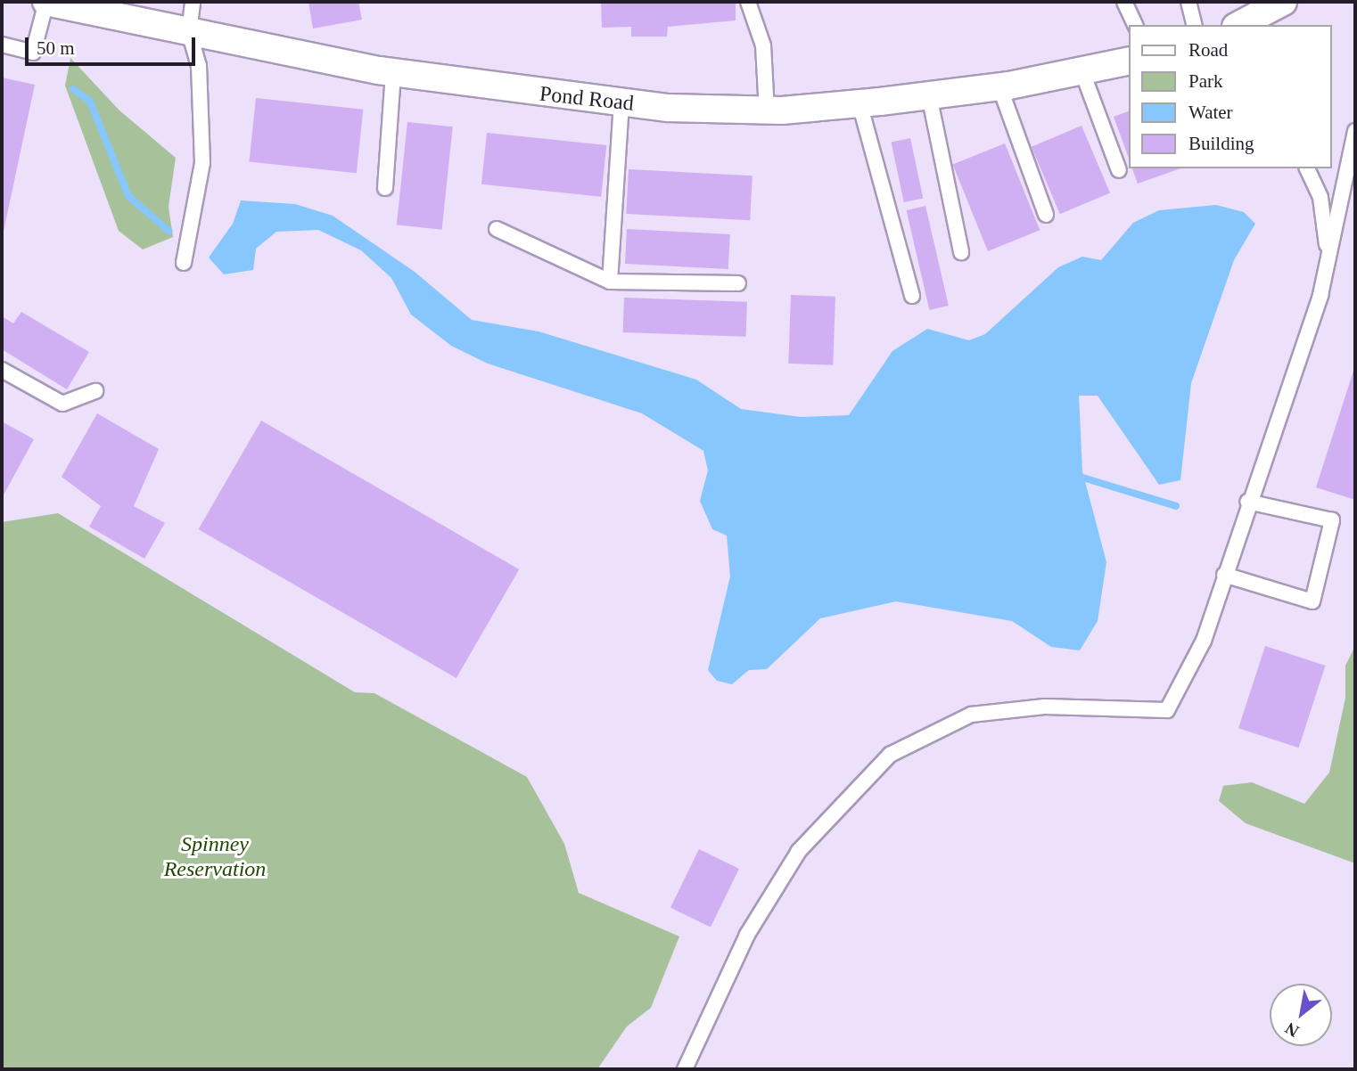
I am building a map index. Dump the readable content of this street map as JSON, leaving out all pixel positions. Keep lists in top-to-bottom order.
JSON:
{
  "streets": {
    "street": ["Pond Road"]
  },
  "parks": ["Spinney Reservation"],
  "legend": [
    "Road",
    "Park",
    "Water",
    "Building"
  ],
  "scale_bar": "50 m",
  "north": "bottom left"
}
